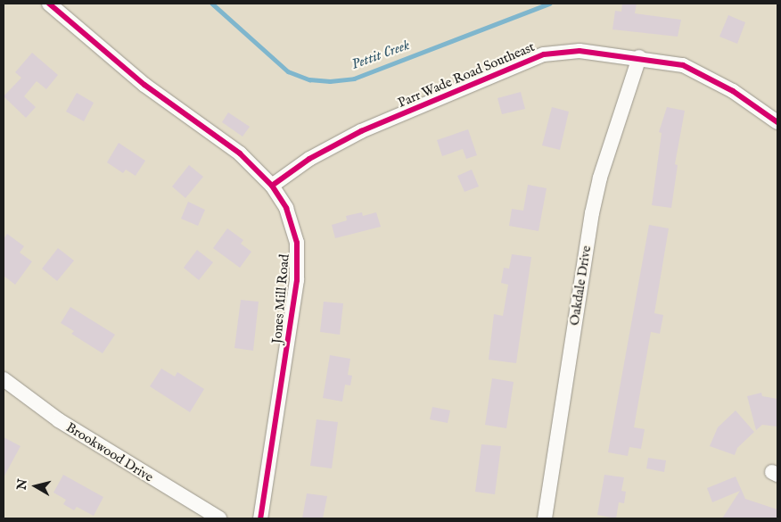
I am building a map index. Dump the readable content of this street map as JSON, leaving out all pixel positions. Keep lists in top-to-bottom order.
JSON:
{
  "streets": {
    "street": [
      "Parr Wade Road Southeast",
      "Oakdale Drive",
      "Jones Mill Road",
      "Brookwood Drive"
    ]
  },
  "crossings": [
    ["Parr Wade Road Southeast", "Oakdale Drive"],
    ["Parr Wade Road Southeast", "Jones Mill Road"]
  ],
  "water": ["Pettit Creek"],
  "north": "left"
}
